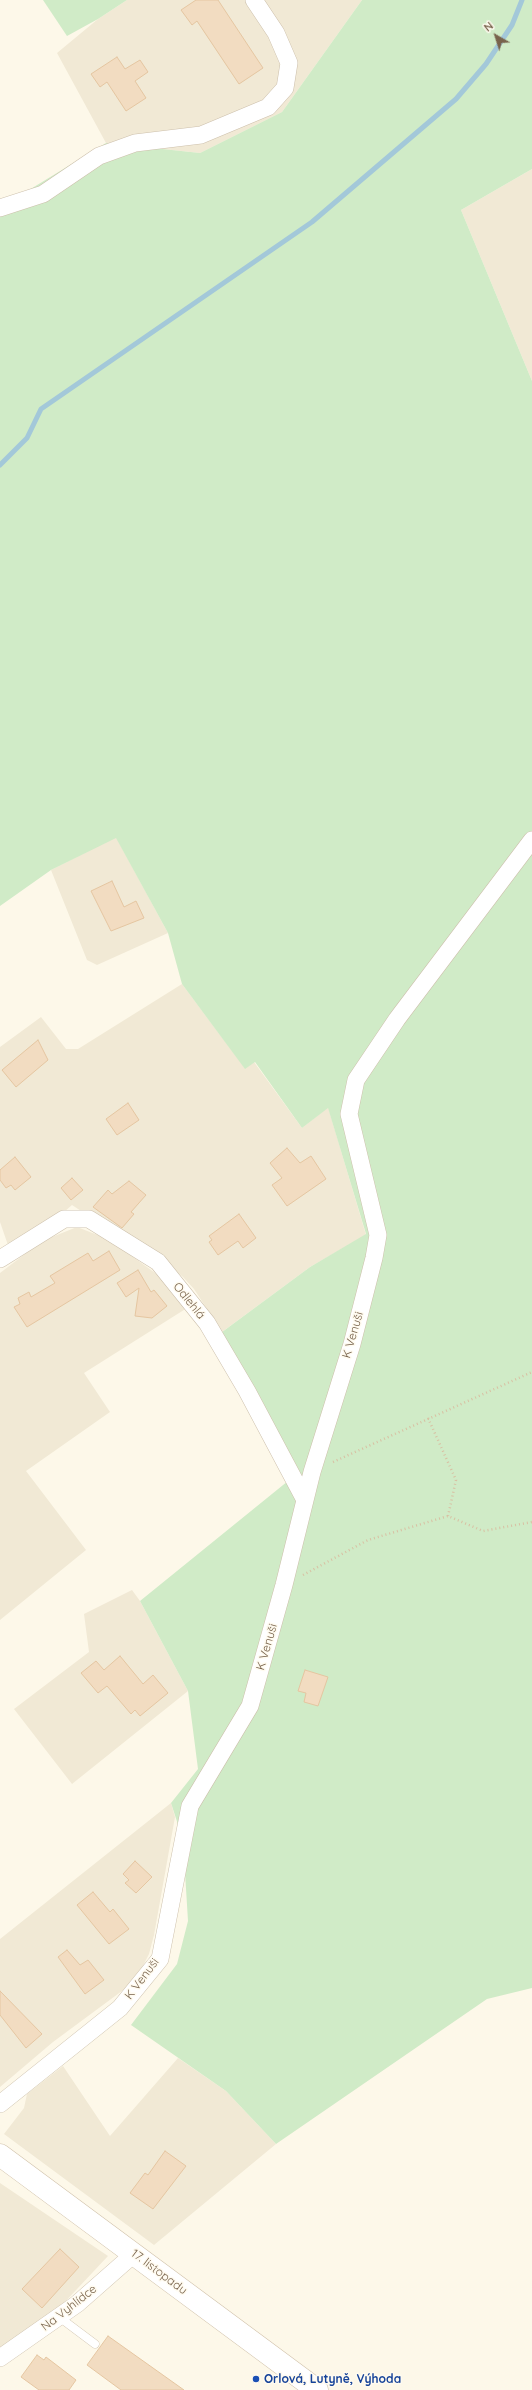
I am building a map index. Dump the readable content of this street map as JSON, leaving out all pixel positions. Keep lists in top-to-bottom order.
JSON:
{
  "streets": {
    "main road": ["17. listopadu"],
    "street": ["Odlehlá", "K Venuši", "Na Vyhlídce"]
  },
  "crossings": [
    ["Odlehlá", "K Venuši"],
    ["17. listopadu", "Na Vyhlídce"]
  ],
  "places": ["Orlová, Lutyně, Výhoda"],
  "north": "top left"
}
